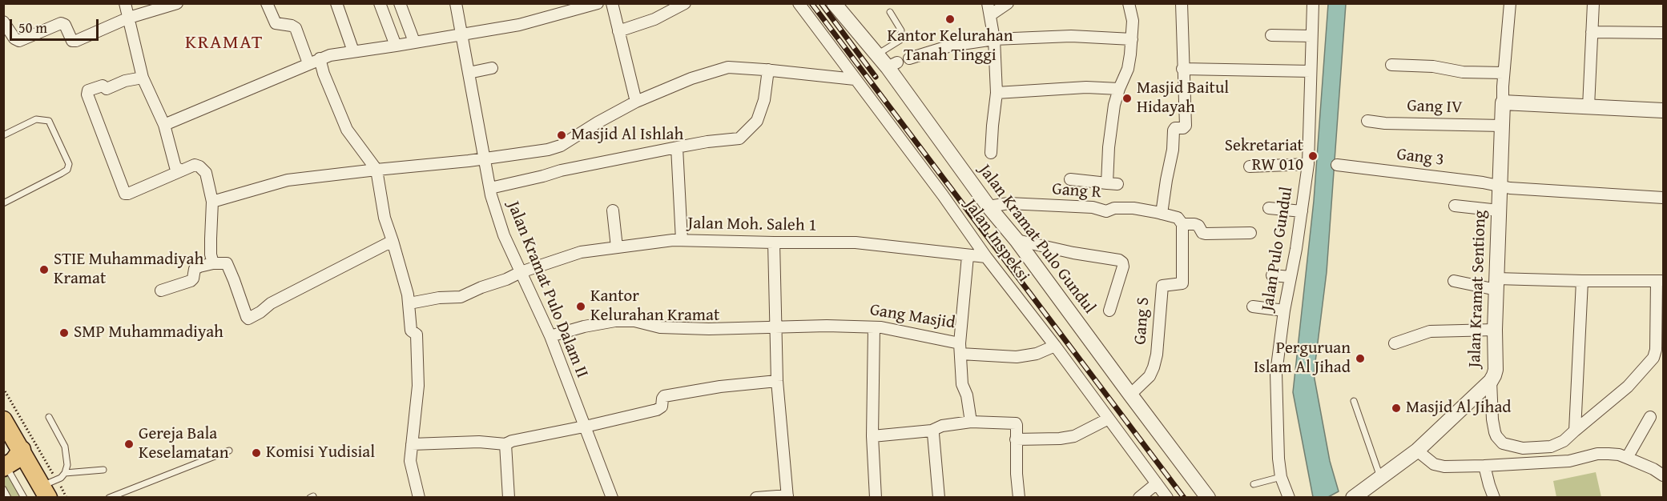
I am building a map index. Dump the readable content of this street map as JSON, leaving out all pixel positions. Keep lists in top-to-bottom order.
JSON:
{
  "streets": {
    "street": [
      "Gang IV",
      "Gang 3",
      "Gang R",
      "Jalan Moh. Saleh 1",
      "Jalan Kramat Pulo Gundul",
      "Jalan Inspeksi",
      "Jalan Pulo Gundul",
      "Jalan Kramat Sentiong",
      "Jalan Kramat Pulo Dalam II",
      "Gang Masjid",
      "Gang S"
    ]
  },
  "crossings": [
    ["Gang IV", "Jalan Kramat Sentiong"],
    ["Gang 3", "Jalan Kramat Sentiong"],
    ["Gang R", "Jalan Kramat Pulo Gundul"],
    ["Jalan Moh. Saleh 1", "Jalan Inspeksi"],
    ["Jalan Moh. Saleh 1", "Jalan Kramat Pulo Dalam II"],
    ["Jalan Moh. Saleh 1", "Gang Masjid"],
    ["Jalan Kramat Pulo Gundul", "Gang S"],
    ["Jalan Kramat Pulo Dalam II", "Gang Masjid"]
  ],
  "districts": ["KRAMAT"],
  "places": [
    "Kantor Kelurahan Tanah Tinggi",
    "Masjid Baitul Hidayah",
    "Masjid Al Ishlah",
    "Sekretariat RW 010",
    "STIE Muhammadiyah Kramat",
    "Kantor Kelurahan Kramat",
    "SMP Muhammadiyah",
    "Perguruan Islam Al Jihad",
    "Masjid Al Jihad",
    "Gereja Bala Keselamatan",
    "Komisi Yudisial"
  ],
  "scale_bar": "50 m"
}
